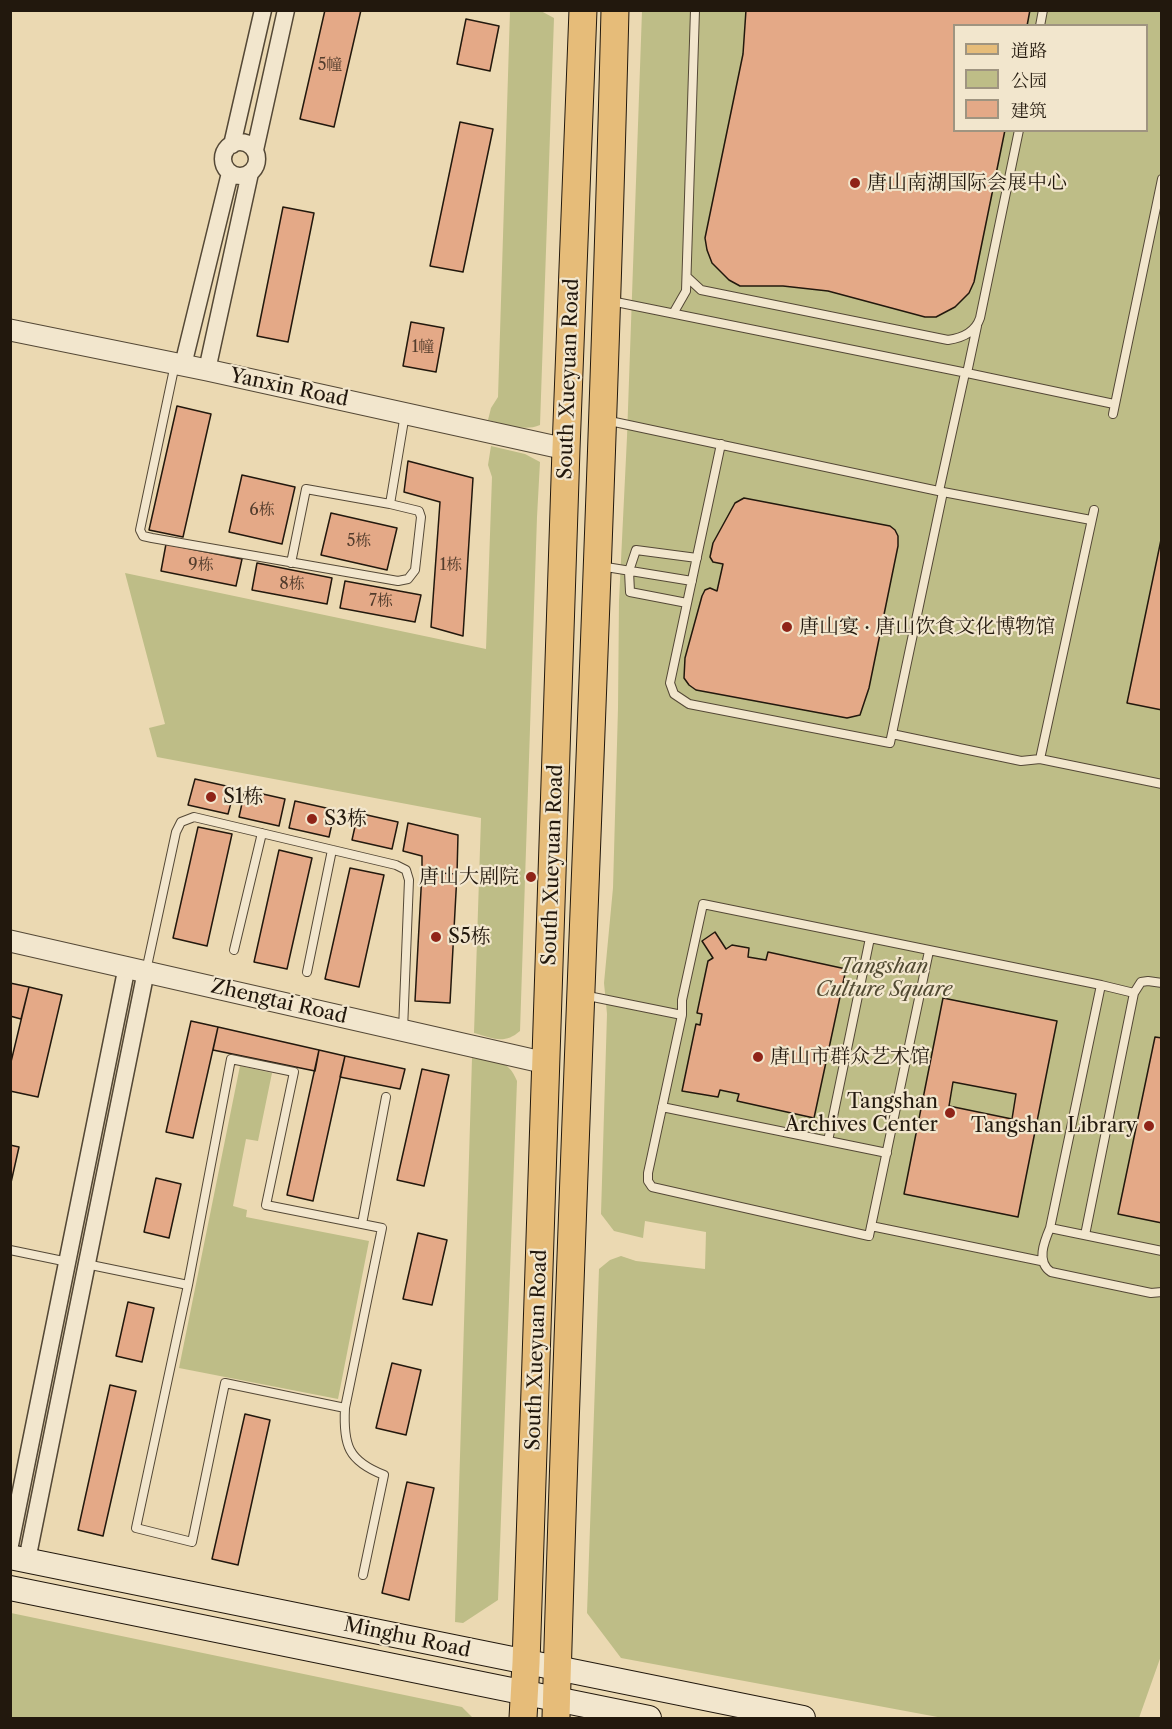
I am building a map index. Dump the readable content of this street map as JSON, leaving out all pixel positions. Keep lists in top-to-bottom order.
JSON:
{
  "streets": {
    "main road": ["South Xueyuan Road", "Minghu Road"],
    "street": ["Yanxin Road", "Zhengtai Road"]
  },
  "crossings": [
    ["South Xueyuan Road", "Yanxin Road"],
    ["South Xueyuan Road", "Zhengtai Road"],
    ["South Xueyuan Road", "Minghu Road"]
  ],
  "parks": ["Tangshan Culture Square"],
  "places": [
    "唐山南湖国际会展中心",
    "唐山宴 · 唐山饮食文化博物馆",
    "S1栋",
    "S3栋",
    "唐山大剧院",
    "S5栋",
    "唐山市群众艺术馆",
    "Tangshan Archives Center",
    "Tangshan Library"
  ],
  "house_numbers": [
    "5幢",
    "1幢",
    "6栋",
    "5栋",
    "9栋",
    "1栋",
    "8栋",
    "7栋"
  ],
  "legend": ["道路", "公园", "建筑"]
}
